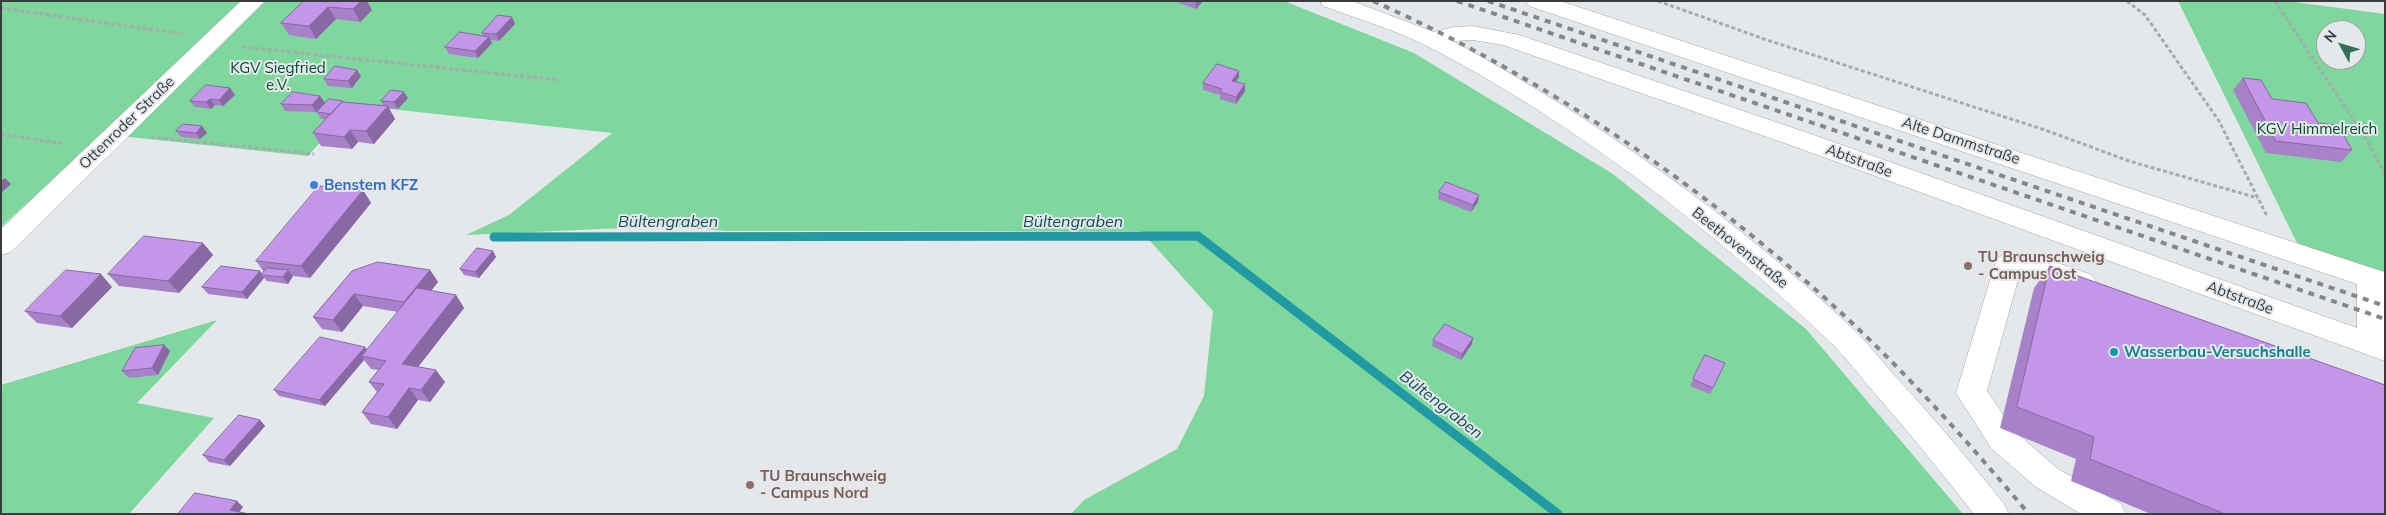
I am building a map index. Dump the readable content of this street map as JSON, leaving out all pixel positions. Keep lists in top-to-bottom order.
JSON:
{
  "streets": {
    "street": [
      "Ottenroder Straße",
      "Alte Dammstraße",
      "Abtstraße",
      "Beethovenstraße"
    ]
  },
  "crossings": [
    ["Abtstraße", "Beethovenstraße"]
  ],
  "water": ["Bültengraben"],
  "parks": ["KGV Siegfried e.V.", "KGV Himmelreich"],
  "places": [
    "Benstem KFZ",
    "TU Braunschweig - Campus Ost",
    "Wasserbau-Versuchshalle",
    "TU Braunschweig - Campus Nord"
  ],
  "north": "top left"
}
